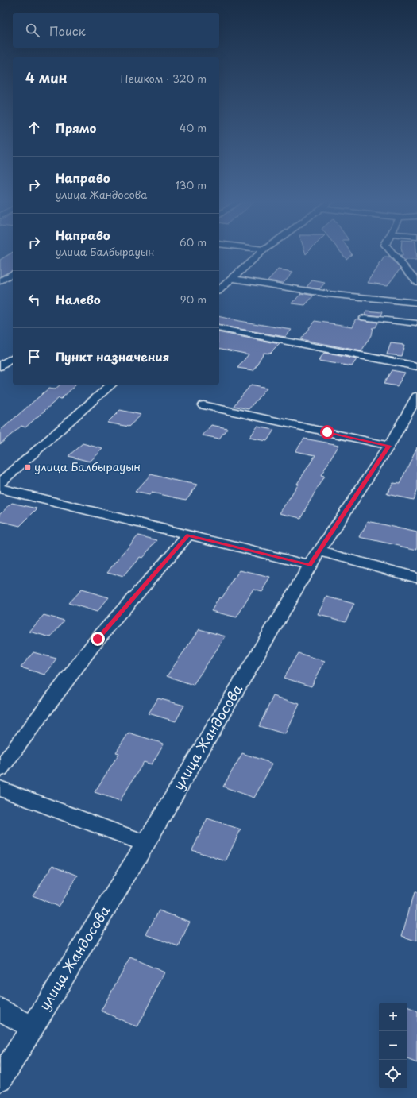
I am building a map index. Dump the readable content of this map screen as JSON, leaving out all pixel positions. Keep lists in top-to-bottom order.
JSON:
{
  "streets": {
    "street": ["улица Жандосова"]
  },
  "places": {
    "transit": ["улица Балбырауын"]
  },
  "page": {
    "search": "Поиск",
    "heading": ["4 мин", "Пешком · 320 m"],
    "list": [
      ["Прямо", "40 m"],
      ["Направо", "улица Жандосова", "130 m"],
      ["Направо", "улица Балбырауын", "60 m"],
      ["Налево", "90 m"],
      "Пункт назначения"
    ],
    "map_buttons": ["+", "−"]
  }
}
